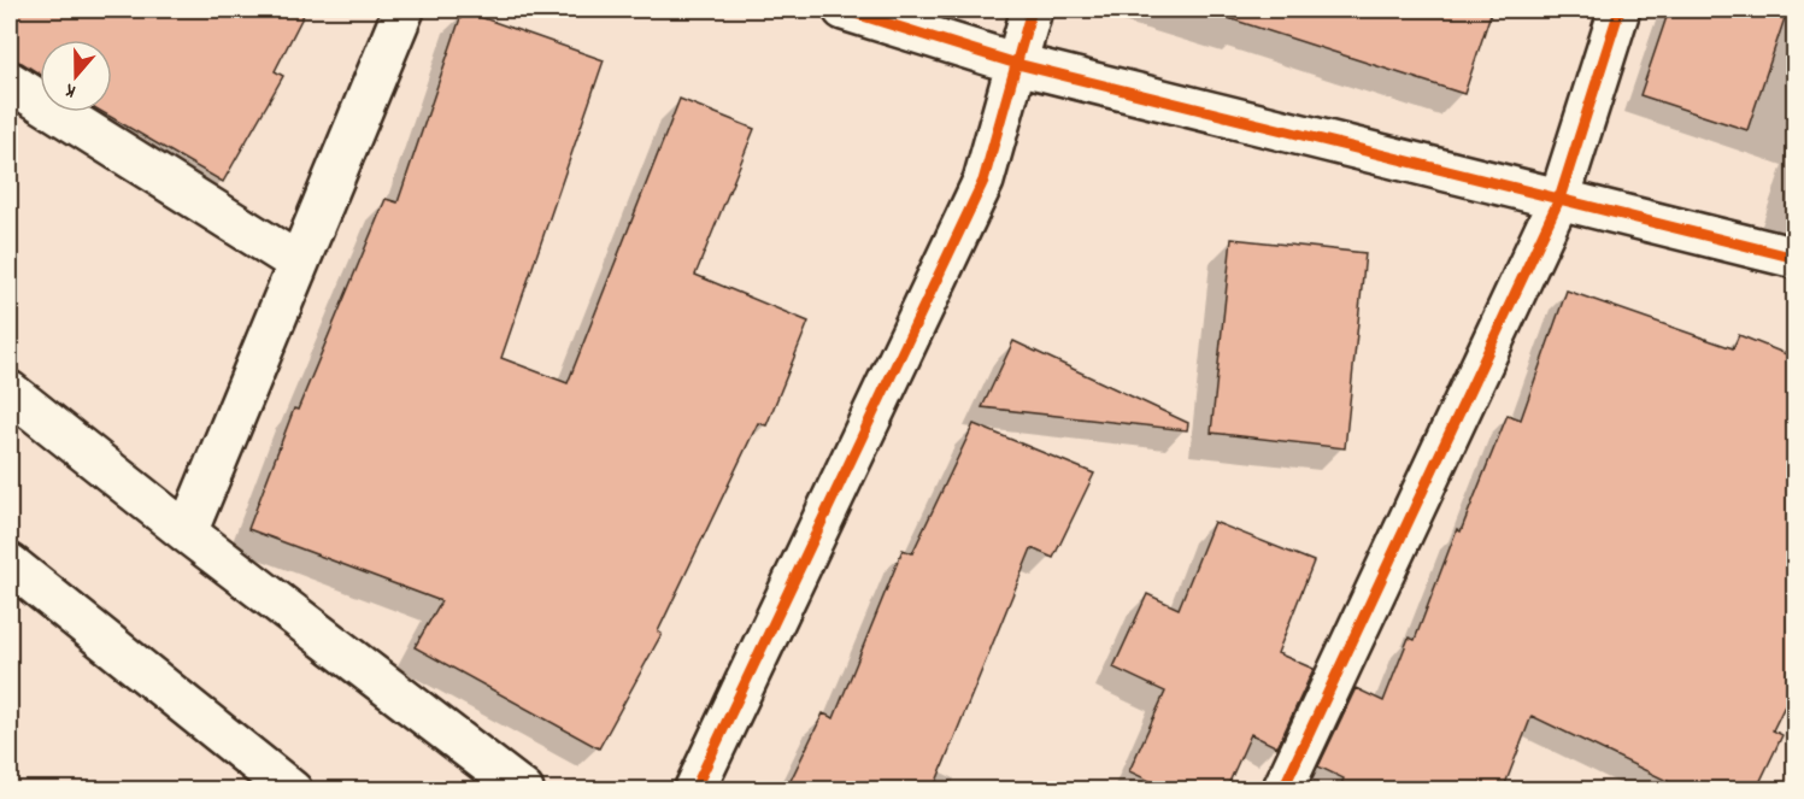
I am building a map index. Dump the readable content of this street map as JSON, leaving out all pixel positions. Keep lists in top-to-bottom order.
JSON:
{
  "north": "bottom"
}
